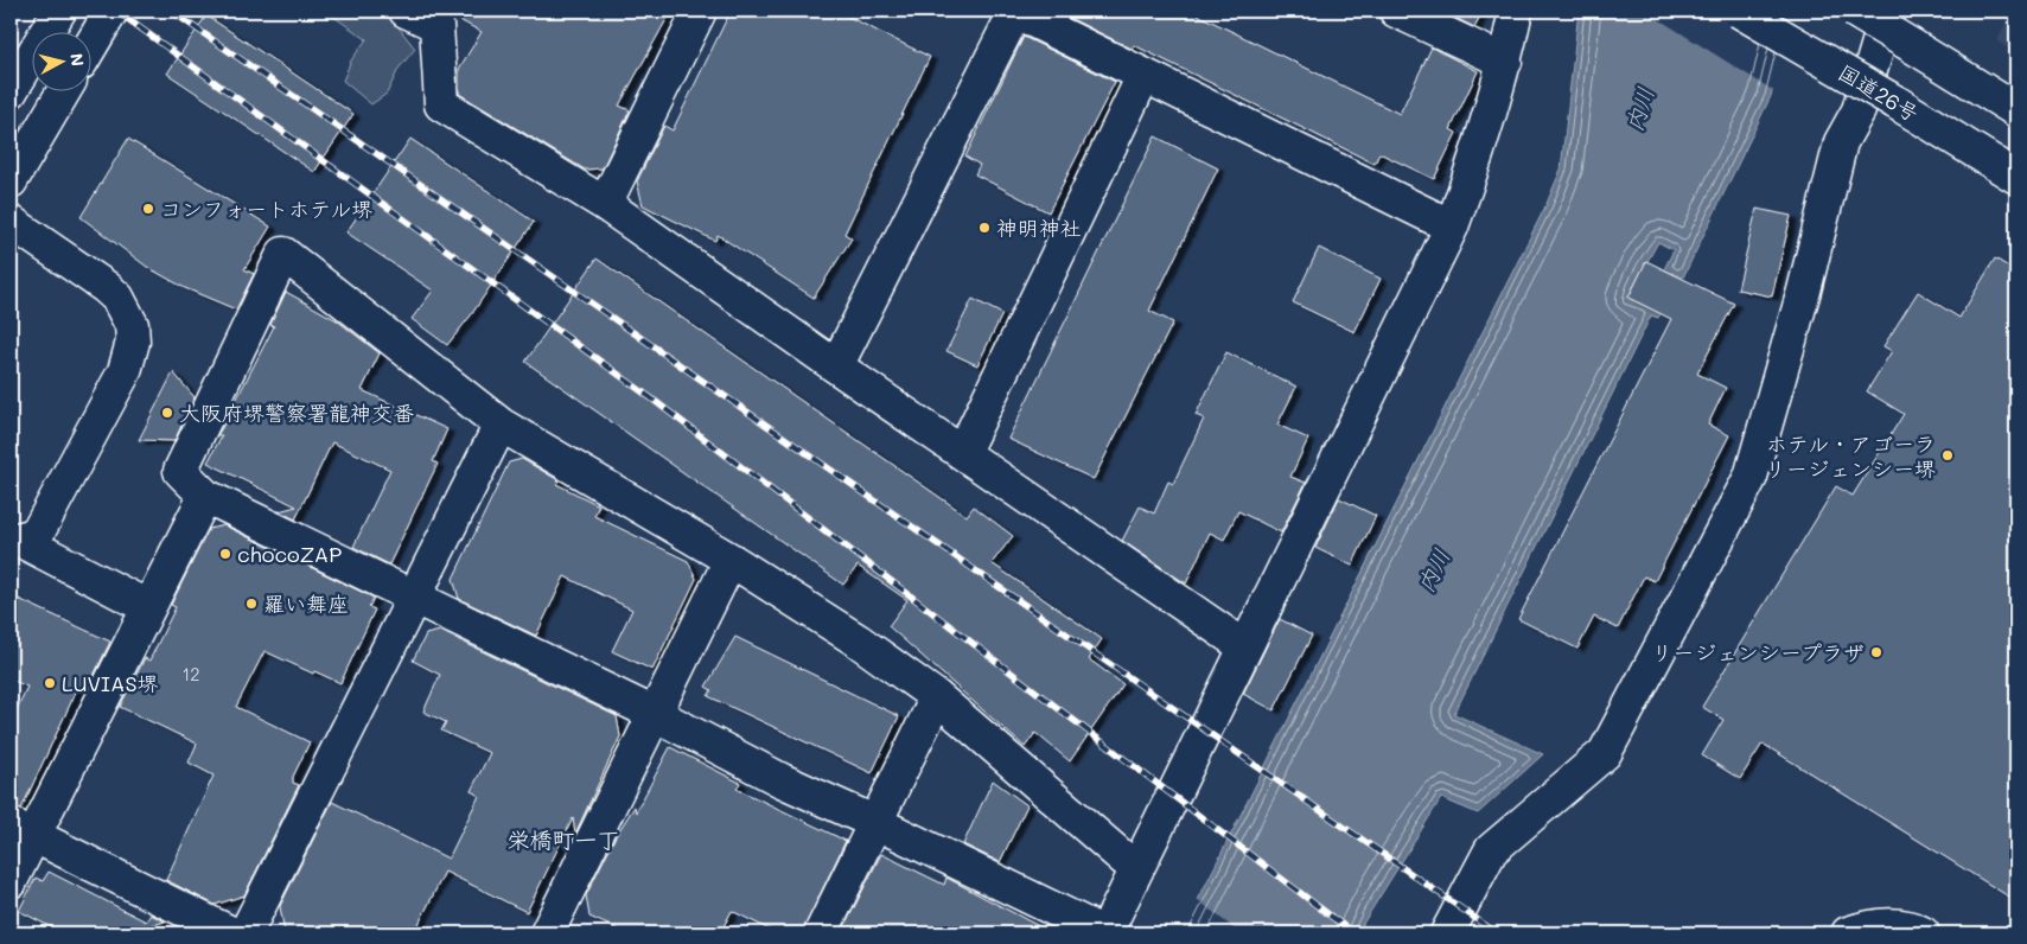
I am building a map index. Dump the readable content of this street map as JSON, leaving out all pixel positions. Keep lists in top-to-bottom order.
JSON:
{
  "streets": {
    "main road": ["国道26号"]
  },
  "districts": ["栄橋町一丁"],
  "water": ["内川"],
  "places": [
    "コンフォートホテル堺",
    "神明神社",
    "大阪府堺警察署龍神交番",
    "ホテル・アゴーラ リージェンシー堺",
    "chocoZAP",
    "羅い舞座",
    "リージェンシープラザ",
    "LUVIAS堺"
  ],
  "house_numbers": ["12"],
  "north": "right"
}
